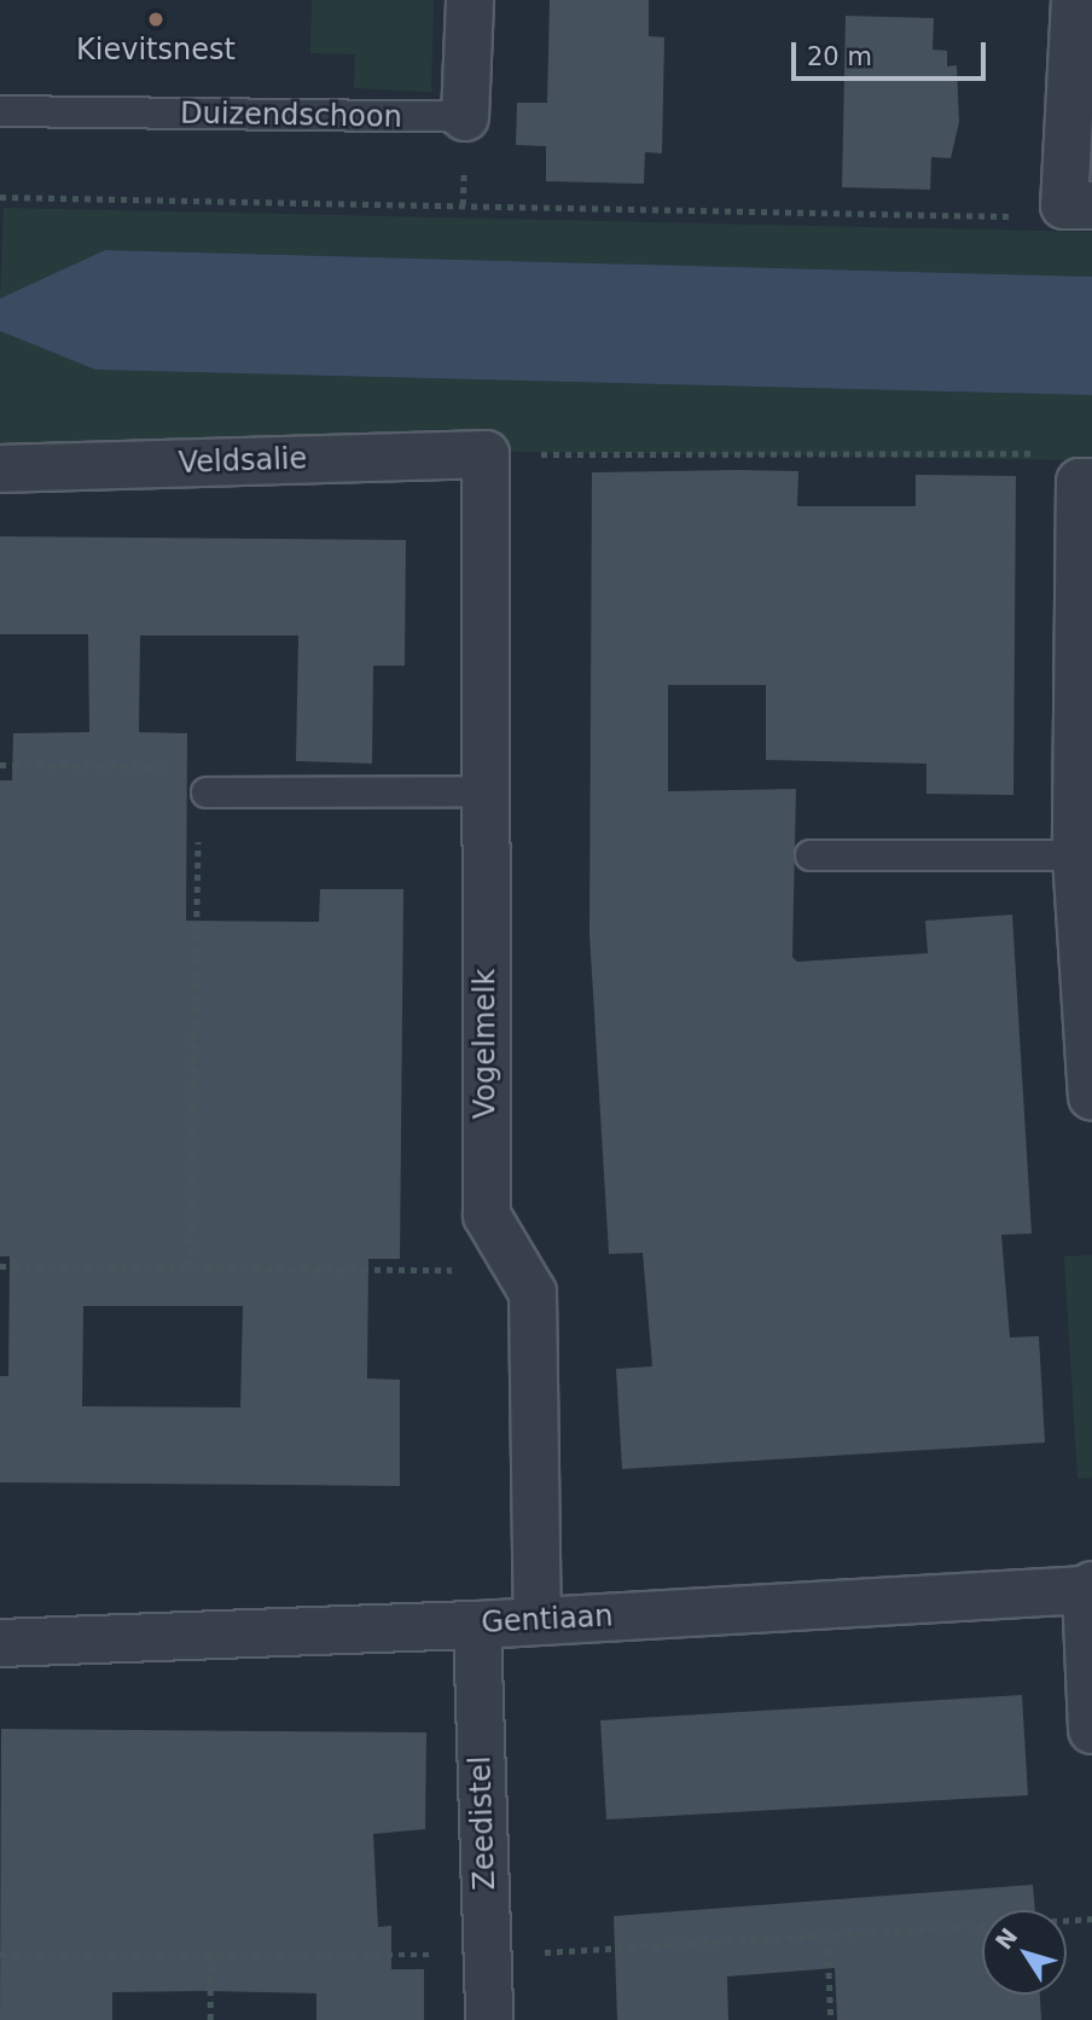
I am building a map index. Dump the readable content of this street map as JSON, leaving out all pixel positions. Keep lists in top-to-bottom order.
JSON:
{
  "streets": {
    "street": [
      "Duizendschoon",
      "Veldsalie",
      "Vogelmelk",
      "Gentiaan",
      "Zeedistel"
    ]
  },
  "crossings": [
    ["Veldsalie", "Vogelmelk"],
    ["Vogelmelk", "Gentiaan"],
    ["Gentiaan", "Zeedistel"]
  ],
  "places": ["Kievitsnest"],
  "scale_bar": "20 m",
  "north": "top left"
}
